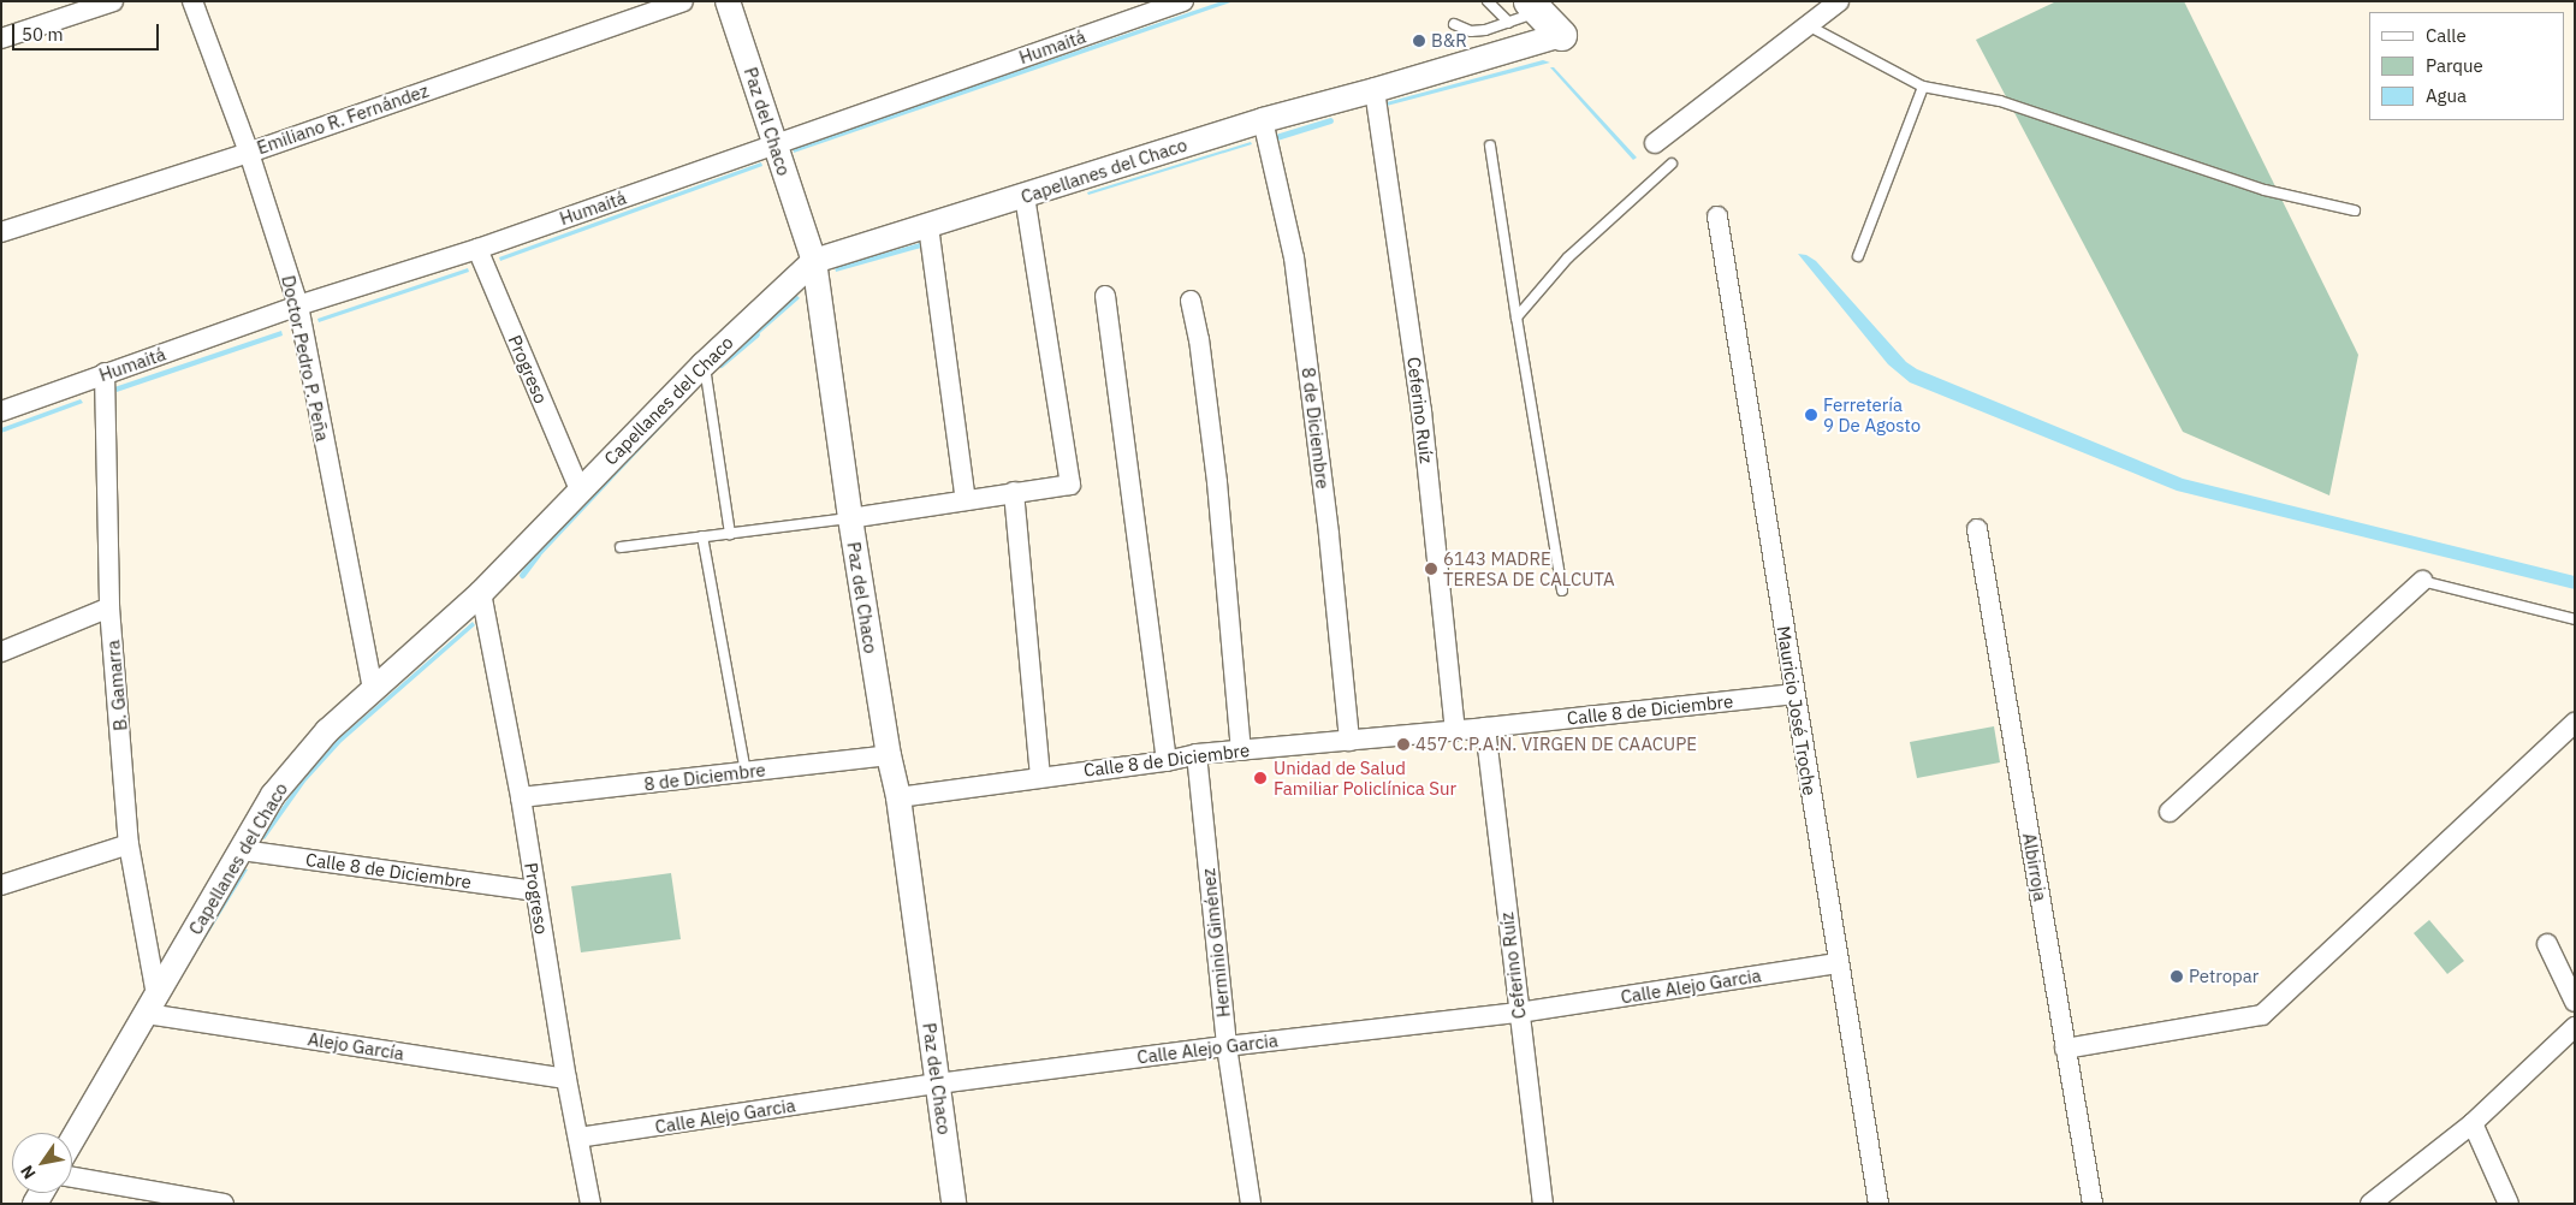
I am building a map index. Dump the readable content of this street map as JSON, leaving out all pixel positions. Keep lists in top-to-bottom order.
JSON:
{
  "streets": {
    "street": [
      "Humaitá",
      "Emiliano R. Fernández",
      "Paz del Chaco",
      "Capellanes del Chaco",
      "Doctor Pedro P. Peña",
      "Progreso",
      "Ceferino Ruíz",
      "8 de Diciembre",
      "B. Gamarra",
      "Calle 8 de Diciembre",
      "Mauricio José Troche",
      "Albirroja",
      "Herminio Giménez",
      "Calle Alejo Garcia",
      "Alejo García"
    ]
  },
  "crossings": [
    ["Humaitá", "Paz del Chaco"],
    ["Humaitá", "Doctor Pedro P. Peña"],
    ["Humaitá", "Progreso"],
    ["Humaitá", "B. Gamarra"],
    ["Emiliano R. Fernández", "Doctor Pedro P. Peña"],
    ["Paz del Chaco", "Capellanes del Chaco"],
    ["Paz del Chaco", "8 de Diciembre"],
    ["Paz del Chaco", "Calle 8 de Diciembre"],
    ["Paz del Chaco", "Calle Alejo Garcia"],
    ["Capellanes del Chaco", "Doctor Pedro P. Peña"],
    ["Capellanes del Chaco", "Progreso"],
    ["Capellanes del Chaco", "Ceferino Ruíz"],
    ["Capellanes del Chaco", "8 de Diciembre"],
    ["Capellanes del Chaco", "B. Gamarra"],
    ["Capellanes del Chaco", "Calle 8 de Diciembre"],
    ["Capellanes del Chaco", "Alejo García"],
    ["Progreso", "8 de Diciembre"],
    ["Progreso", "Calle 8 de Diciembre"],
    ["Progreso", "Calle Alejo Garcia"],
    ["Progreso", "Alejo García"],
    ["Ceferino Ruíz", "Calle 8 de Diciembre"],
    ["Ceferino Ruíz", "Calle Alejo Garcia"],
    ["8 de Diciembre", "Calle 8 de Diciembre"],
    ["B. Gamarra", "Alejo García"],
    ["Calle 8 de Diciembre", "Mauricio José Troche"],
    ["Calle 8 de Diciembre", "Herminio Giménez"],
    ["Mauricio José Troche", "Calle Alejo Garcia"],
    ["Herminio Giménez", "Calle Alejo Garcia"]
  ],
  "places": [
    "B&R",
    "Ferretería 9 De Agosto",
    "6143 MADRE TERESA DE CALCUTA",
    "457 C.P.A.N. VIRGEN DE CAACUPE",
    "Unidad de Salud Familiar Policlínica Sur",
    "Petropar"
  ],
  "legend": ["Calle", "Parque", "Agua"],
  "scale_bar": "50 m",
  "north": "bottom left"
}
